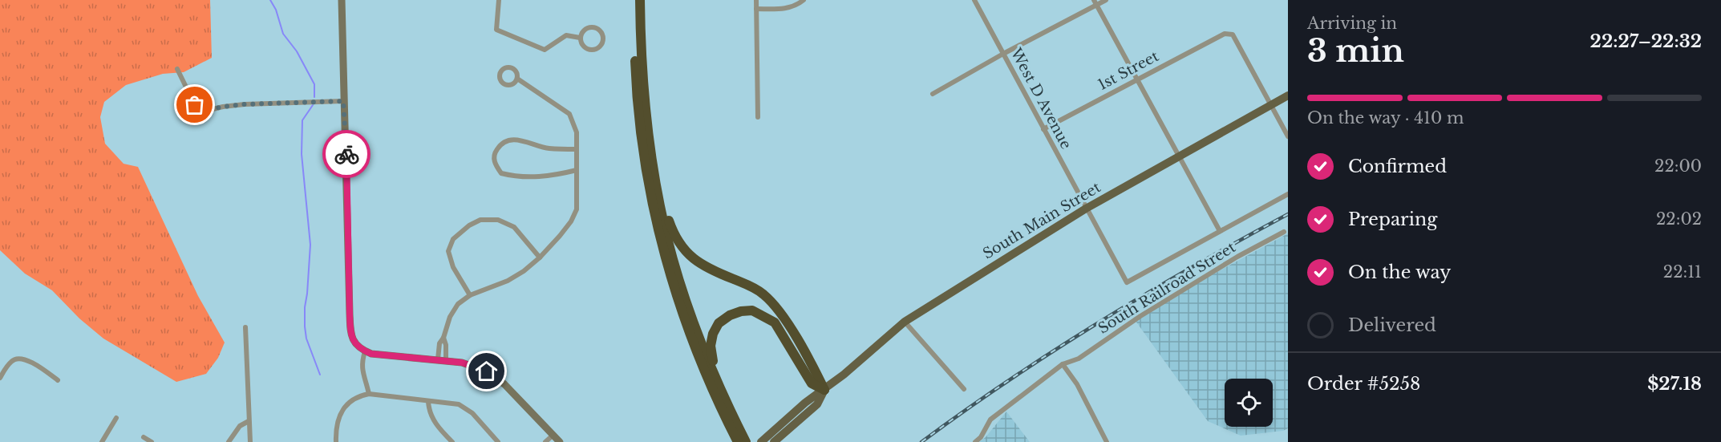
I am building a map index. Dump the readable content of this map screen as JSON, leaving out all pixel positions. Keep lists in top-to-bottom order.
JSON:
{
  "streets": {
    "main road": ["South Main Street"],
    "street": ["1st Street", "West D Avenue", "South Railroad Street"]
  },
  "crossings": [
    ["1st Street", "West D Avenue"],
    ["1st Street", "South Main Street"],
    ["West D Avenue", "South Main Street"]
  ],
  "page": {
    "heading": ["3 min", "Arriving in", "22:27–22:32"],
    "panel": ["Order #5258", "$27.18"],
    "bar": "On the way · 410 m",
    "list": [
      ["Confirmed", "22:00"],
      ["Preparing", "22:02"],
      ["On the way", "22:11"],
      "Delivered"
    ]
  }
}
